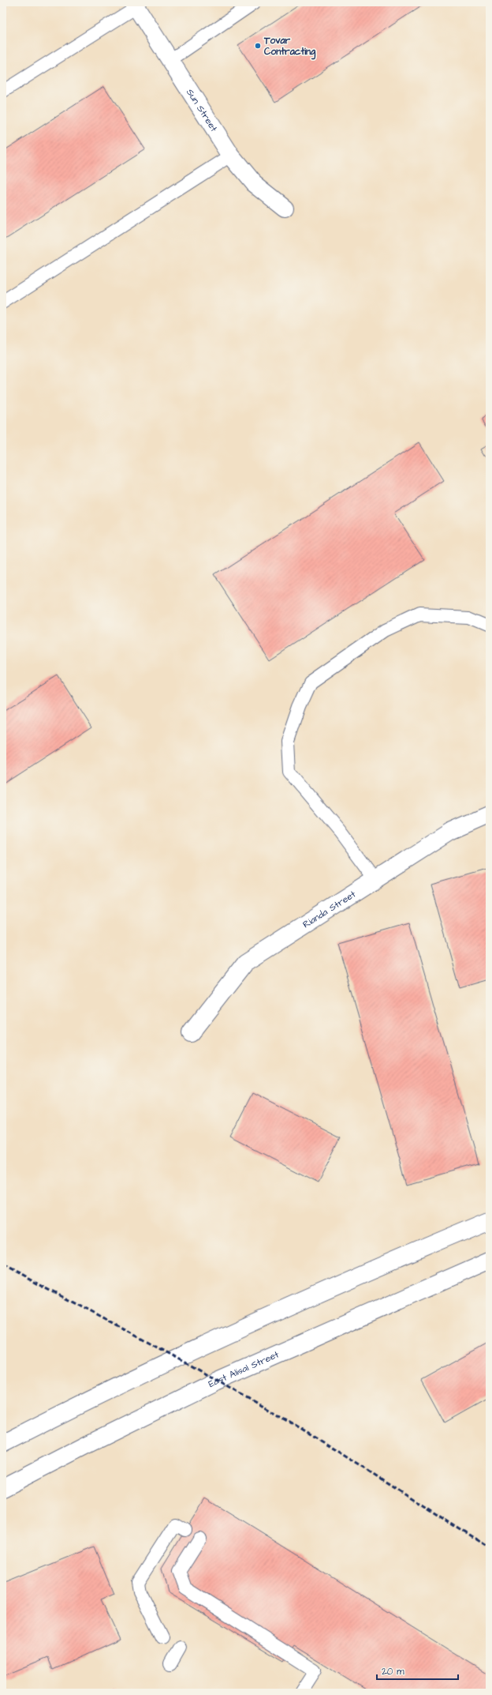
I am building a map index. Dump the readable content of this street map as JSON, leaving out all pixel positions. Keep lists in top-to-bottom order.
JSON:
{
  "streets": {
    "main road": ["Sun Street", "Rianda Street", "East Alisal Street"]
  },
  "places": ["Tovar Contracting"],
  "scale_bar": "20 m"
}
